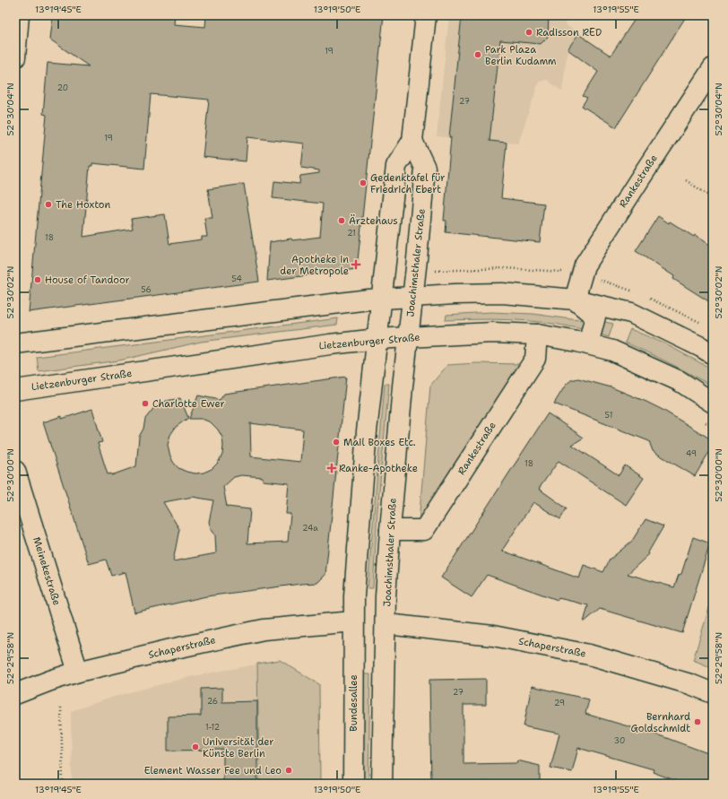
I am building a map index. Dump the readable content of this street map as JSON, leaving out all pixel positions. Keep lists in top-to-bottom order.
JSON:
{
  "streets": {
    "main road": [
      "Rankestraße",
      "Joachimsthaler Straße",
      "Lietzenburger Straße",
      "Meinekestraße",
      "Schaperstraße",
      "Bundesallee"
    ]
  },
  "crossings": [
    ["Rankestraße", "Joachimsthaler Straße"],
    ["Rankestraße", "Lietzenburger Straße"],
    ["Joachimsthaler Straße", "Lietzenburger Straße"],
    ["Joachimsthaler Straße", "Schaperstraße"],
    ["Meinekestraße", "Schaperstraße"],
    ["Schaperstraße", "Bundesallee"]
  ],
  "places": {
    "other": [
      "Radisson RED",
      "Park Plaza Berlin Kudamm",
      "Gedenktafel für Friedrich Ebert",
      "The Hoxton",
      "Ärztehaus",
      "House of Tandoor",
      "Charlotte Ewer",
      "Mail Boxes Etc.",
      "Bernhard Goldschmidt",
      "Universität der Künste Berlin",
      "Element Wasser Fee und Leo"
    ],
    "health": ["Apotheke in der Metropole", "Ranke-Apotheke"]
  },
  "house_numbers": [
    "19",
    "20",
    "27",
    "19",
    "21",
    "18",
    "54",
    "56",
    "51",
    "49",
    "18",
    "24a",
    "27",
    "26",
    "29",
    "1-12",
    "30"
  ],
  "coordinates": [
    "13°19'45\"E",
    "13°19'50\"E",
    "13°19'55\"E",
    "52°30'04\"N",
    "52°30'02\"N",
    "52°30'00\"N",
    "52°29'58\"N"
  ]
}
